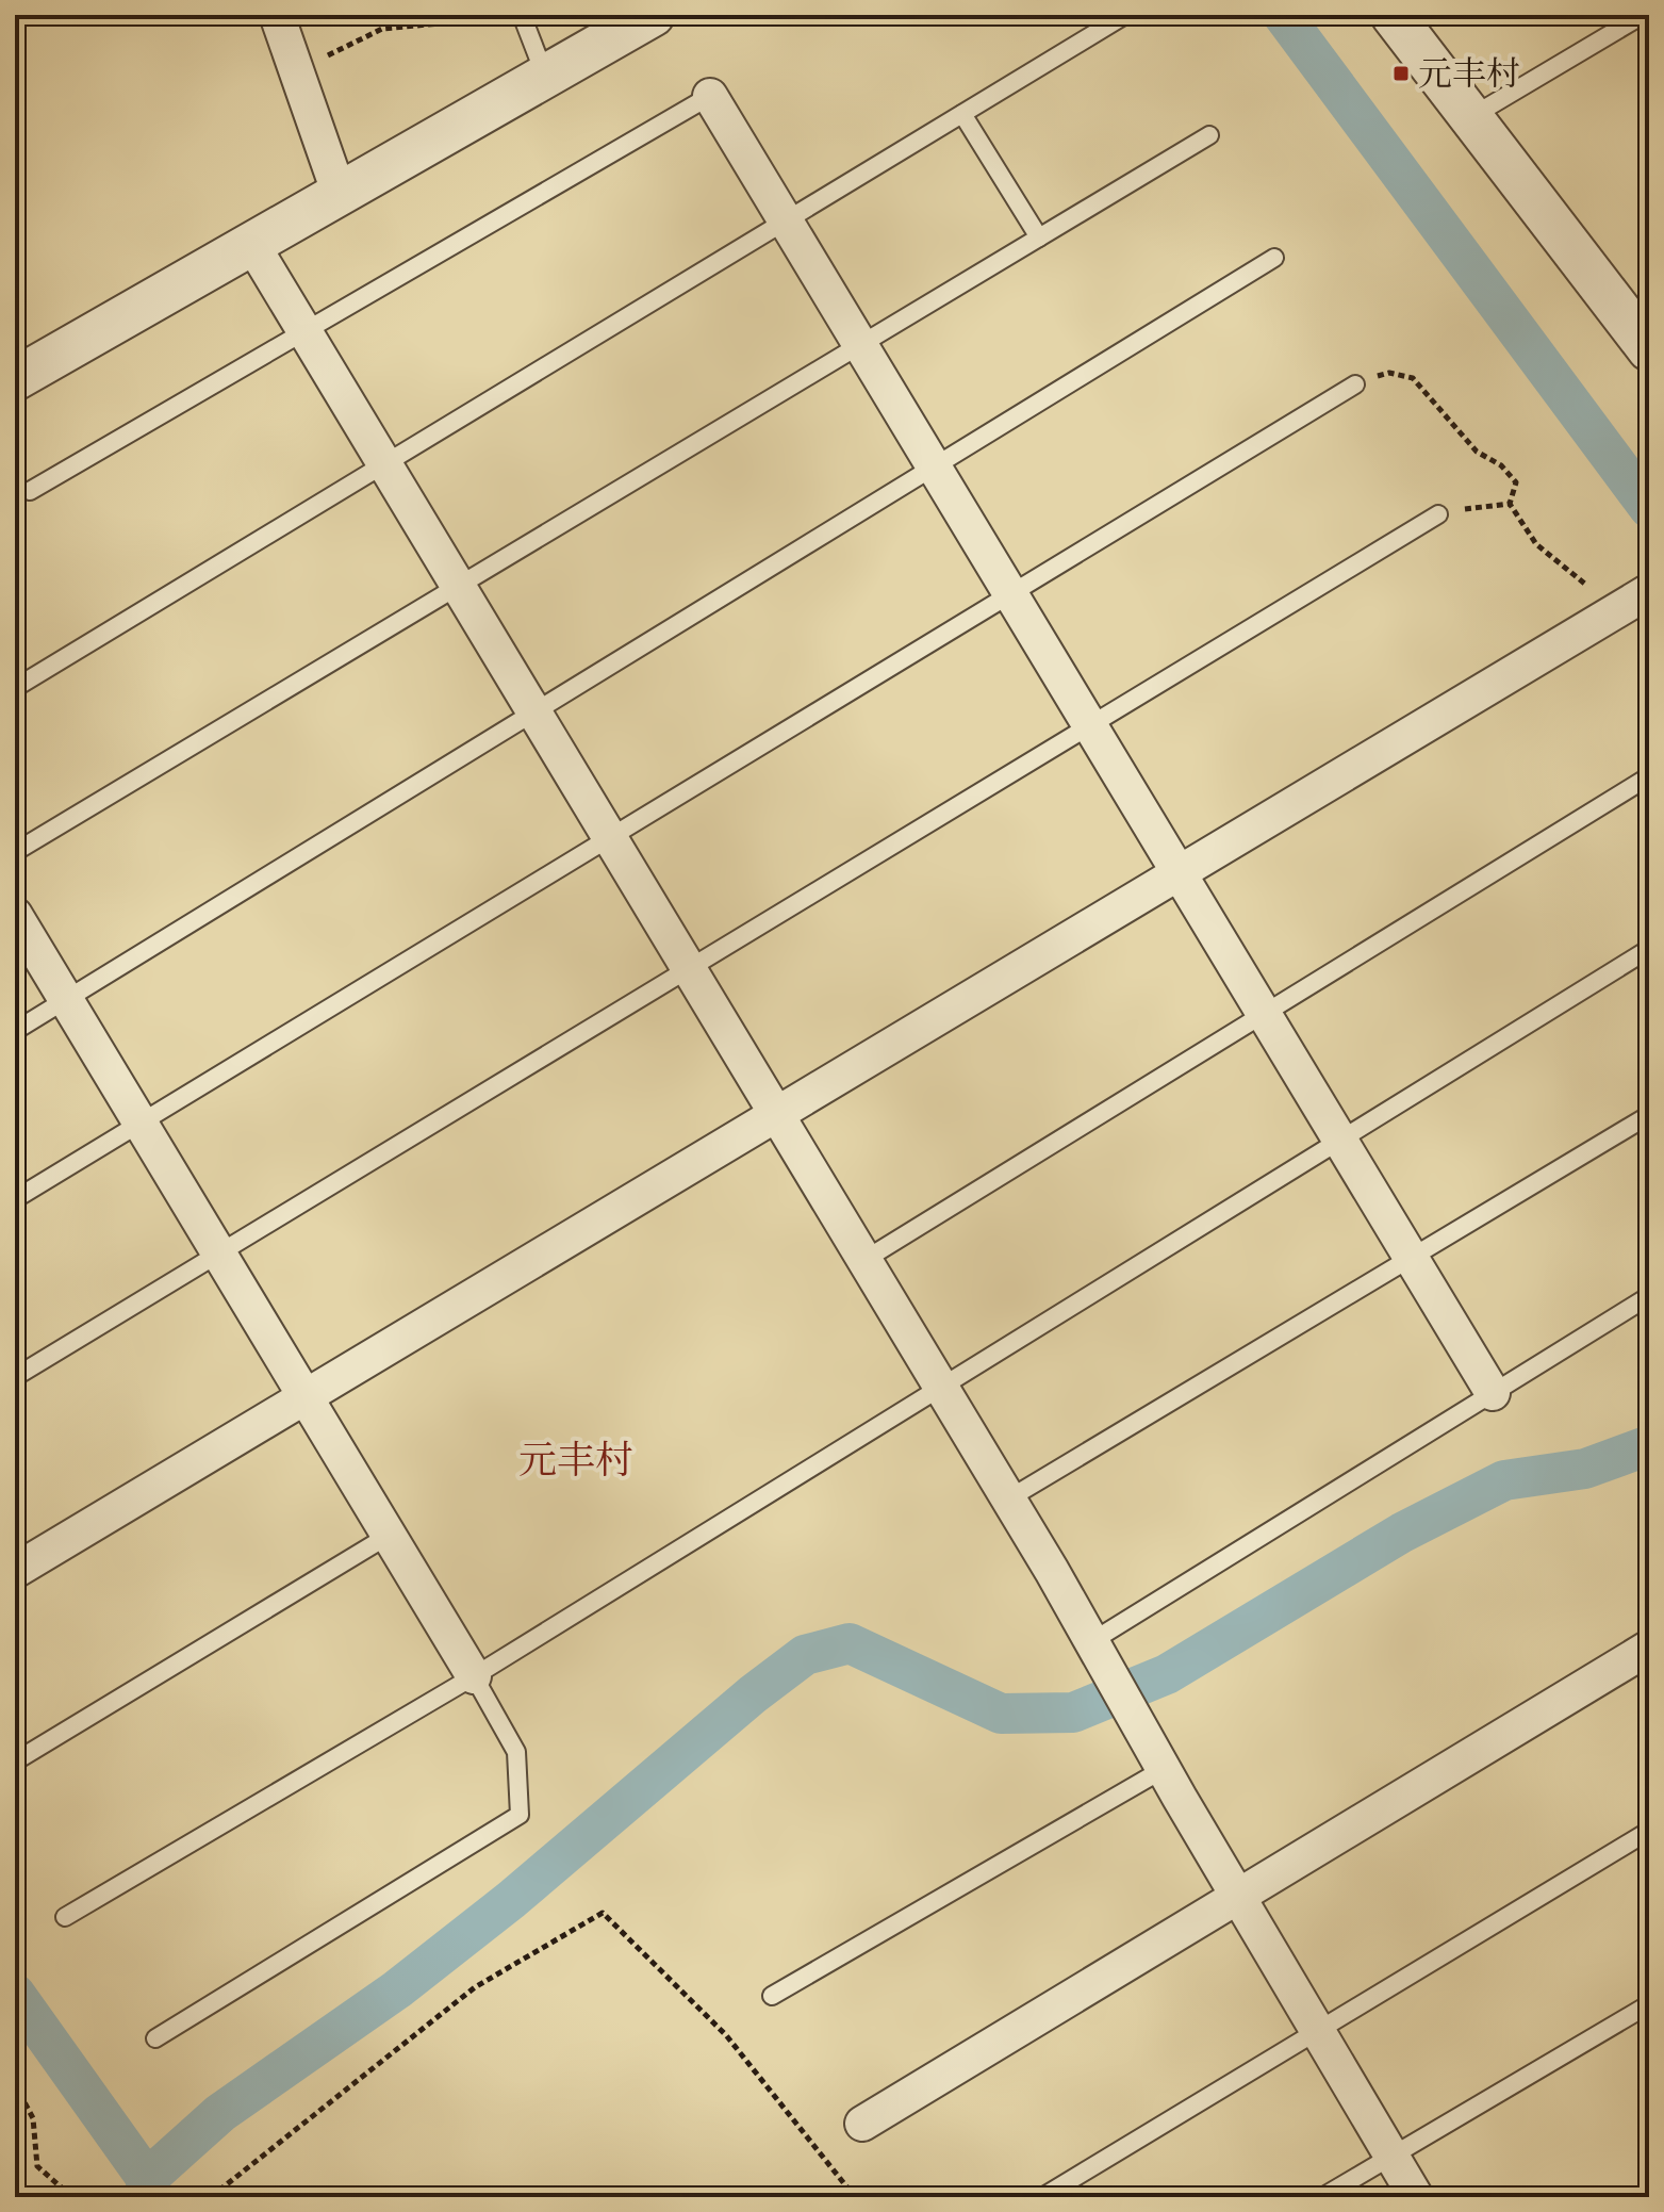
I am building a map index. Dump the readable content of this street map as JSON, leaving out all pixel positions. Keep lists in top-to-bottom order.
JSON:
{
  "districts": ["元丰村"],
  "places": {
    "transit": ["元丰村"]
  }
}
